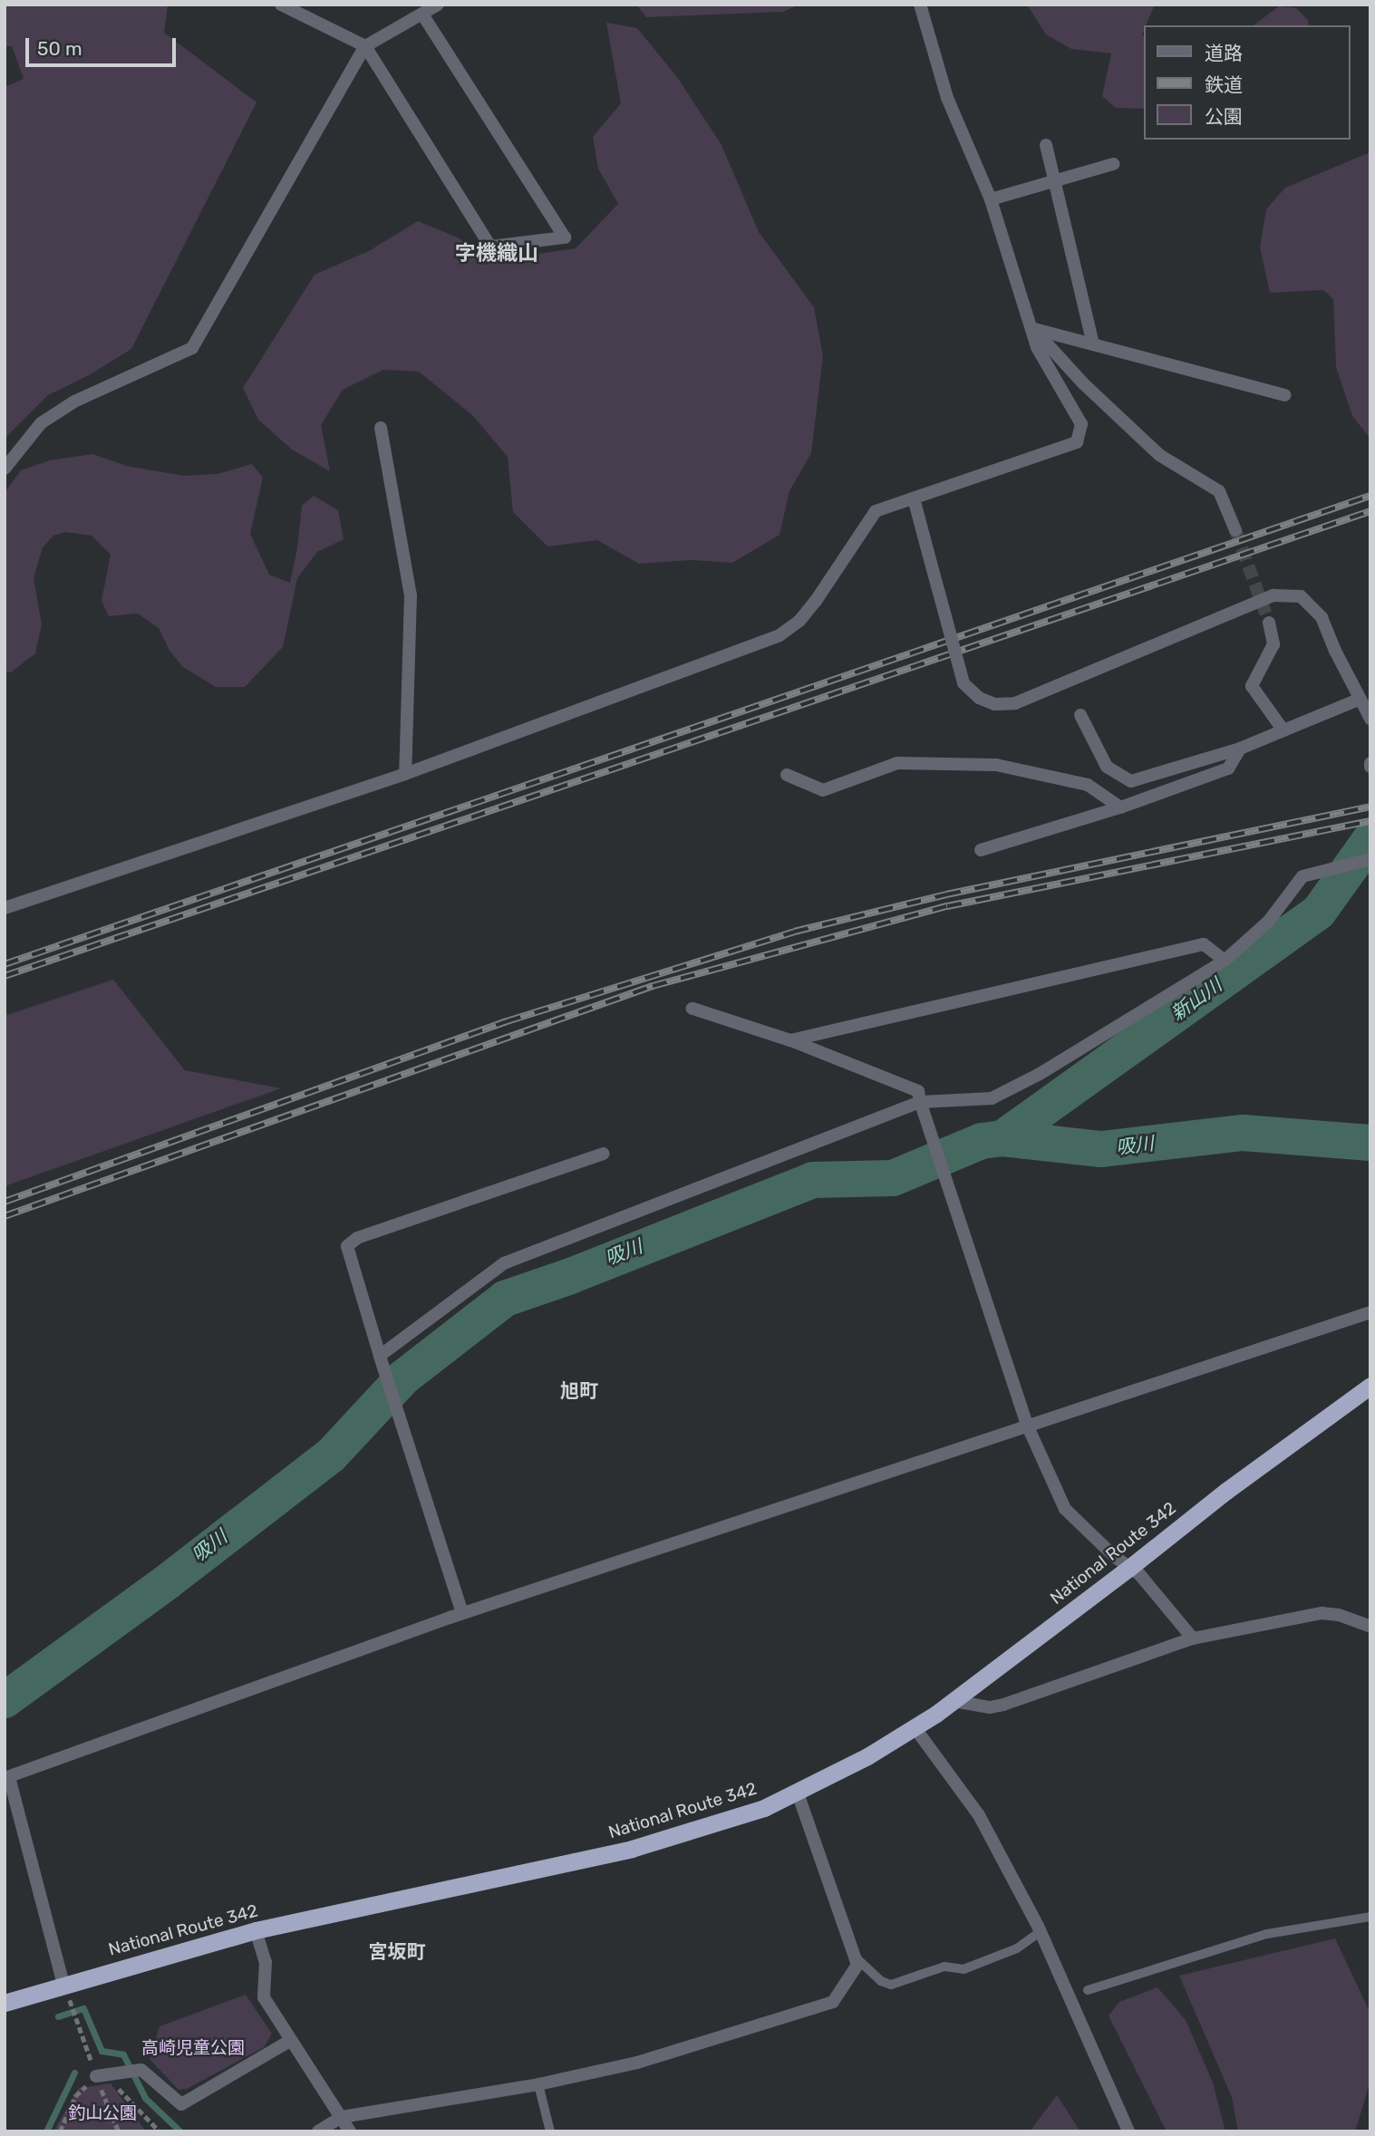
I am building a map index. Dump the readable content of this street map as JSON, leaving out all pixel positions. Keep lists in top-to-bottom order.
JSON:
{
  "streets": {
    "highway": ["National Route 342"]
  },
  "districts": ["字機織山", "旭町", "宮坂町"],
  "water": ["新山川", "吸川"],
  "parks": ["高崎児童公園", "釣山公園"],
  "legend": ["道路", "鉄道", "公園"],
  "scale_bar": "50 m"
}
